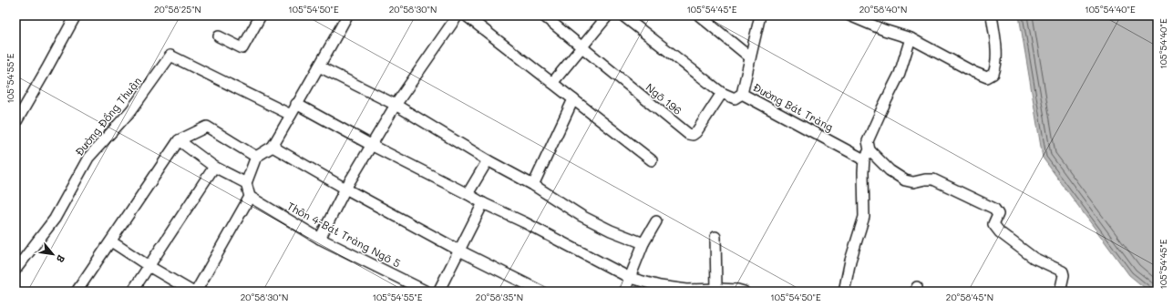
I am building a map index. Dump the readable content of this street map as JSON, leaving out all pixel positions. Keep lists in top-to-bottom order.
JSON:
{
  "streets": {
    "street": [
      "Ngõ 196",
      "Đường Bát Tràng",
      "Đường Đồng Thuận",
      "Thôn 4-Bát Tràng Ngõ 5"
    ]
  },
  "north": "bottom right",
  "coordinates": [
    "20°58'25\"N",
    "105°54'50\"E",
    "20°58'30\"N",
    "105°54'45\"E",
    "20°58'40\"N",
    "105°54'40\"E",
    "105°54'55\"E",
    "20°58'35\"N",
    "20°58'45\"N"
  ]
}
